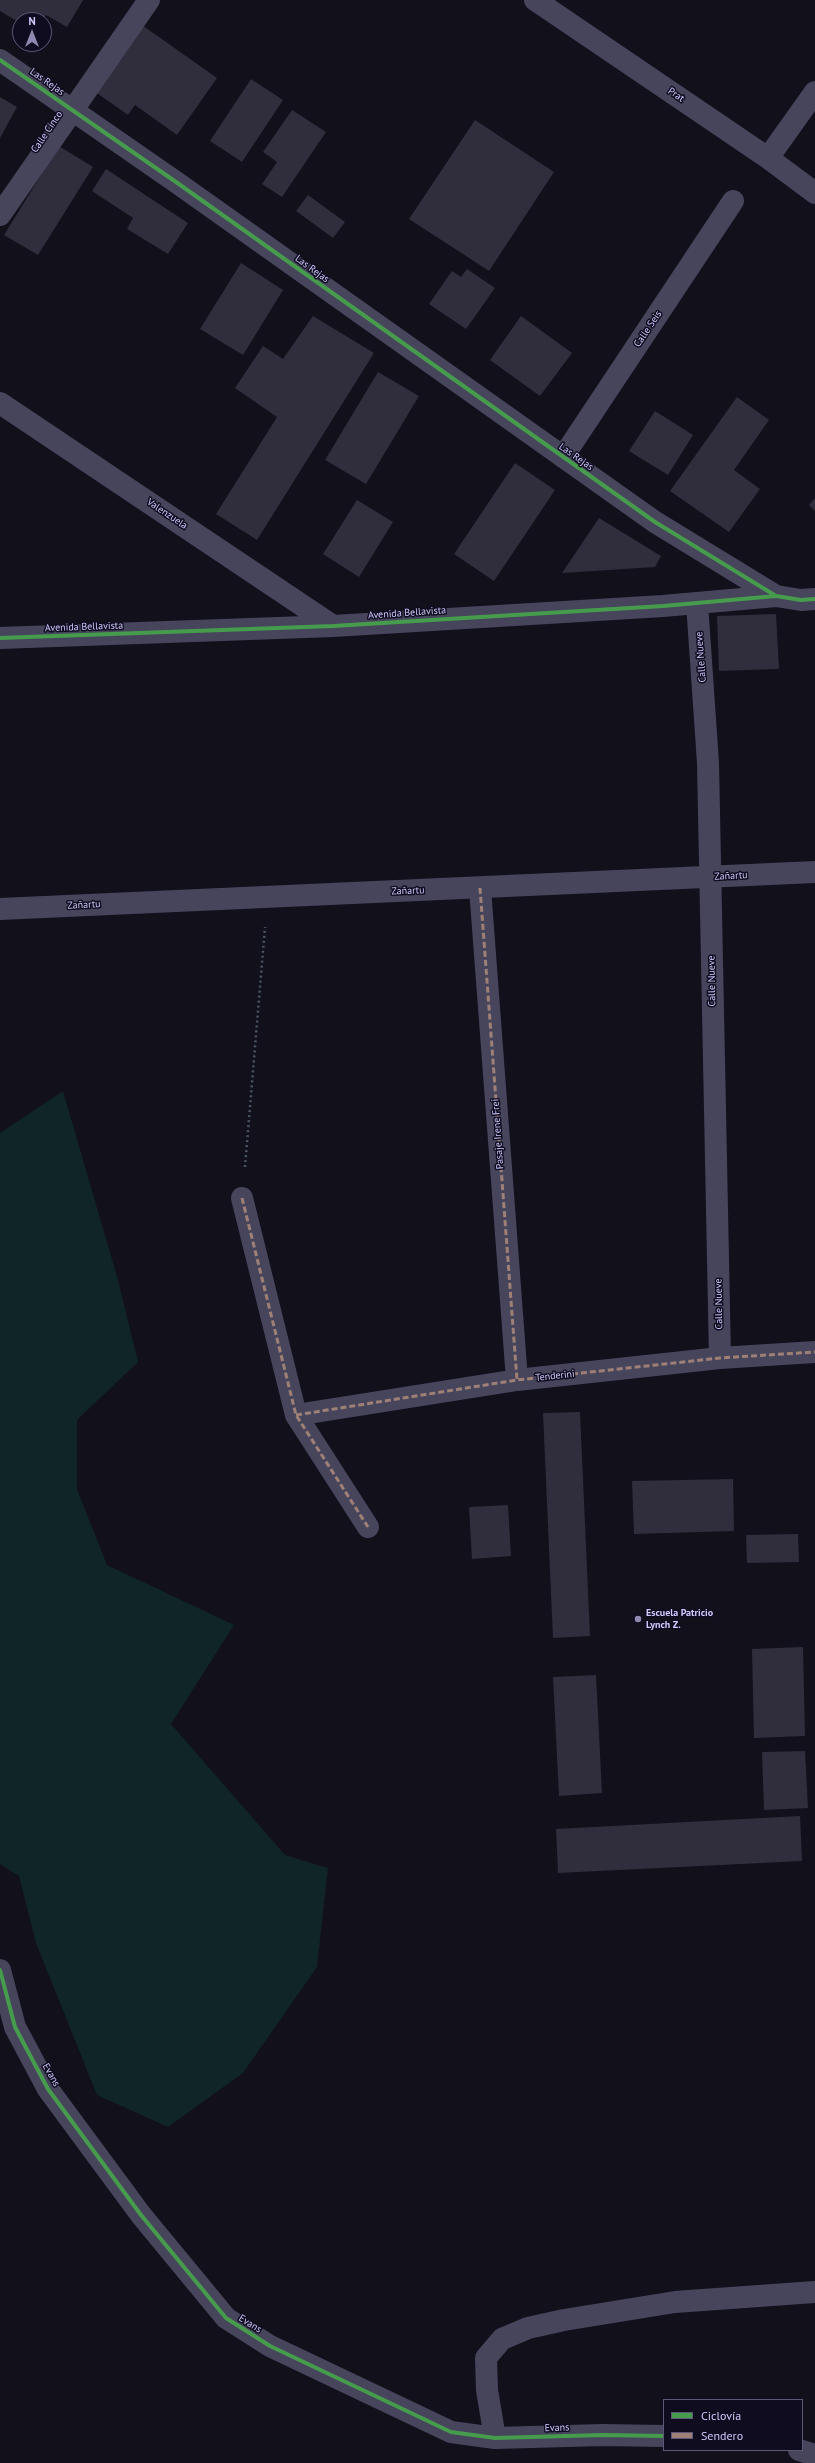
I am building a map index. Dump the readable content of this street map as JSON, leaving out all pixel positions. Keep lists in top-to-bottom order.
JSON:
{
  "streets": {
    "street": [
      "Las Rejas",
      "Prat",
      "Calle Cinco",
      "Calle Seis",
      "Valenzuela",
      "Avenida Bellavista",
      "Calle Nueve",
      "Zañartu",
      "Pasaje Irene Frei",
      "Tenderini",
      "Evans"
    ]
  },
  "crossings": [
    ["Las Rejas", "Calle Cinco"],
    ["Las Rejas", "Calle Seis"],
    ["Las Rejas", "Avenida Bellavista"],
    ["Valenzuela", "Avenida Bellavista"],
    ["Avenida Bellavista", "Calle Nueve"],
    ["Calle Nueve", "Zañartu"],
    ["Calle Nueve", "Tenderini"],
    ["Zañartu", "Pasaje Irene Frei"],
    ["Pasaje Irene Frei", "Tenderini"]
  ],
  "places": ["Escuela Patricio Lynch Z."],
  "legend": ["Ciclovía", "Sendero"],
  "north": "top"
}
